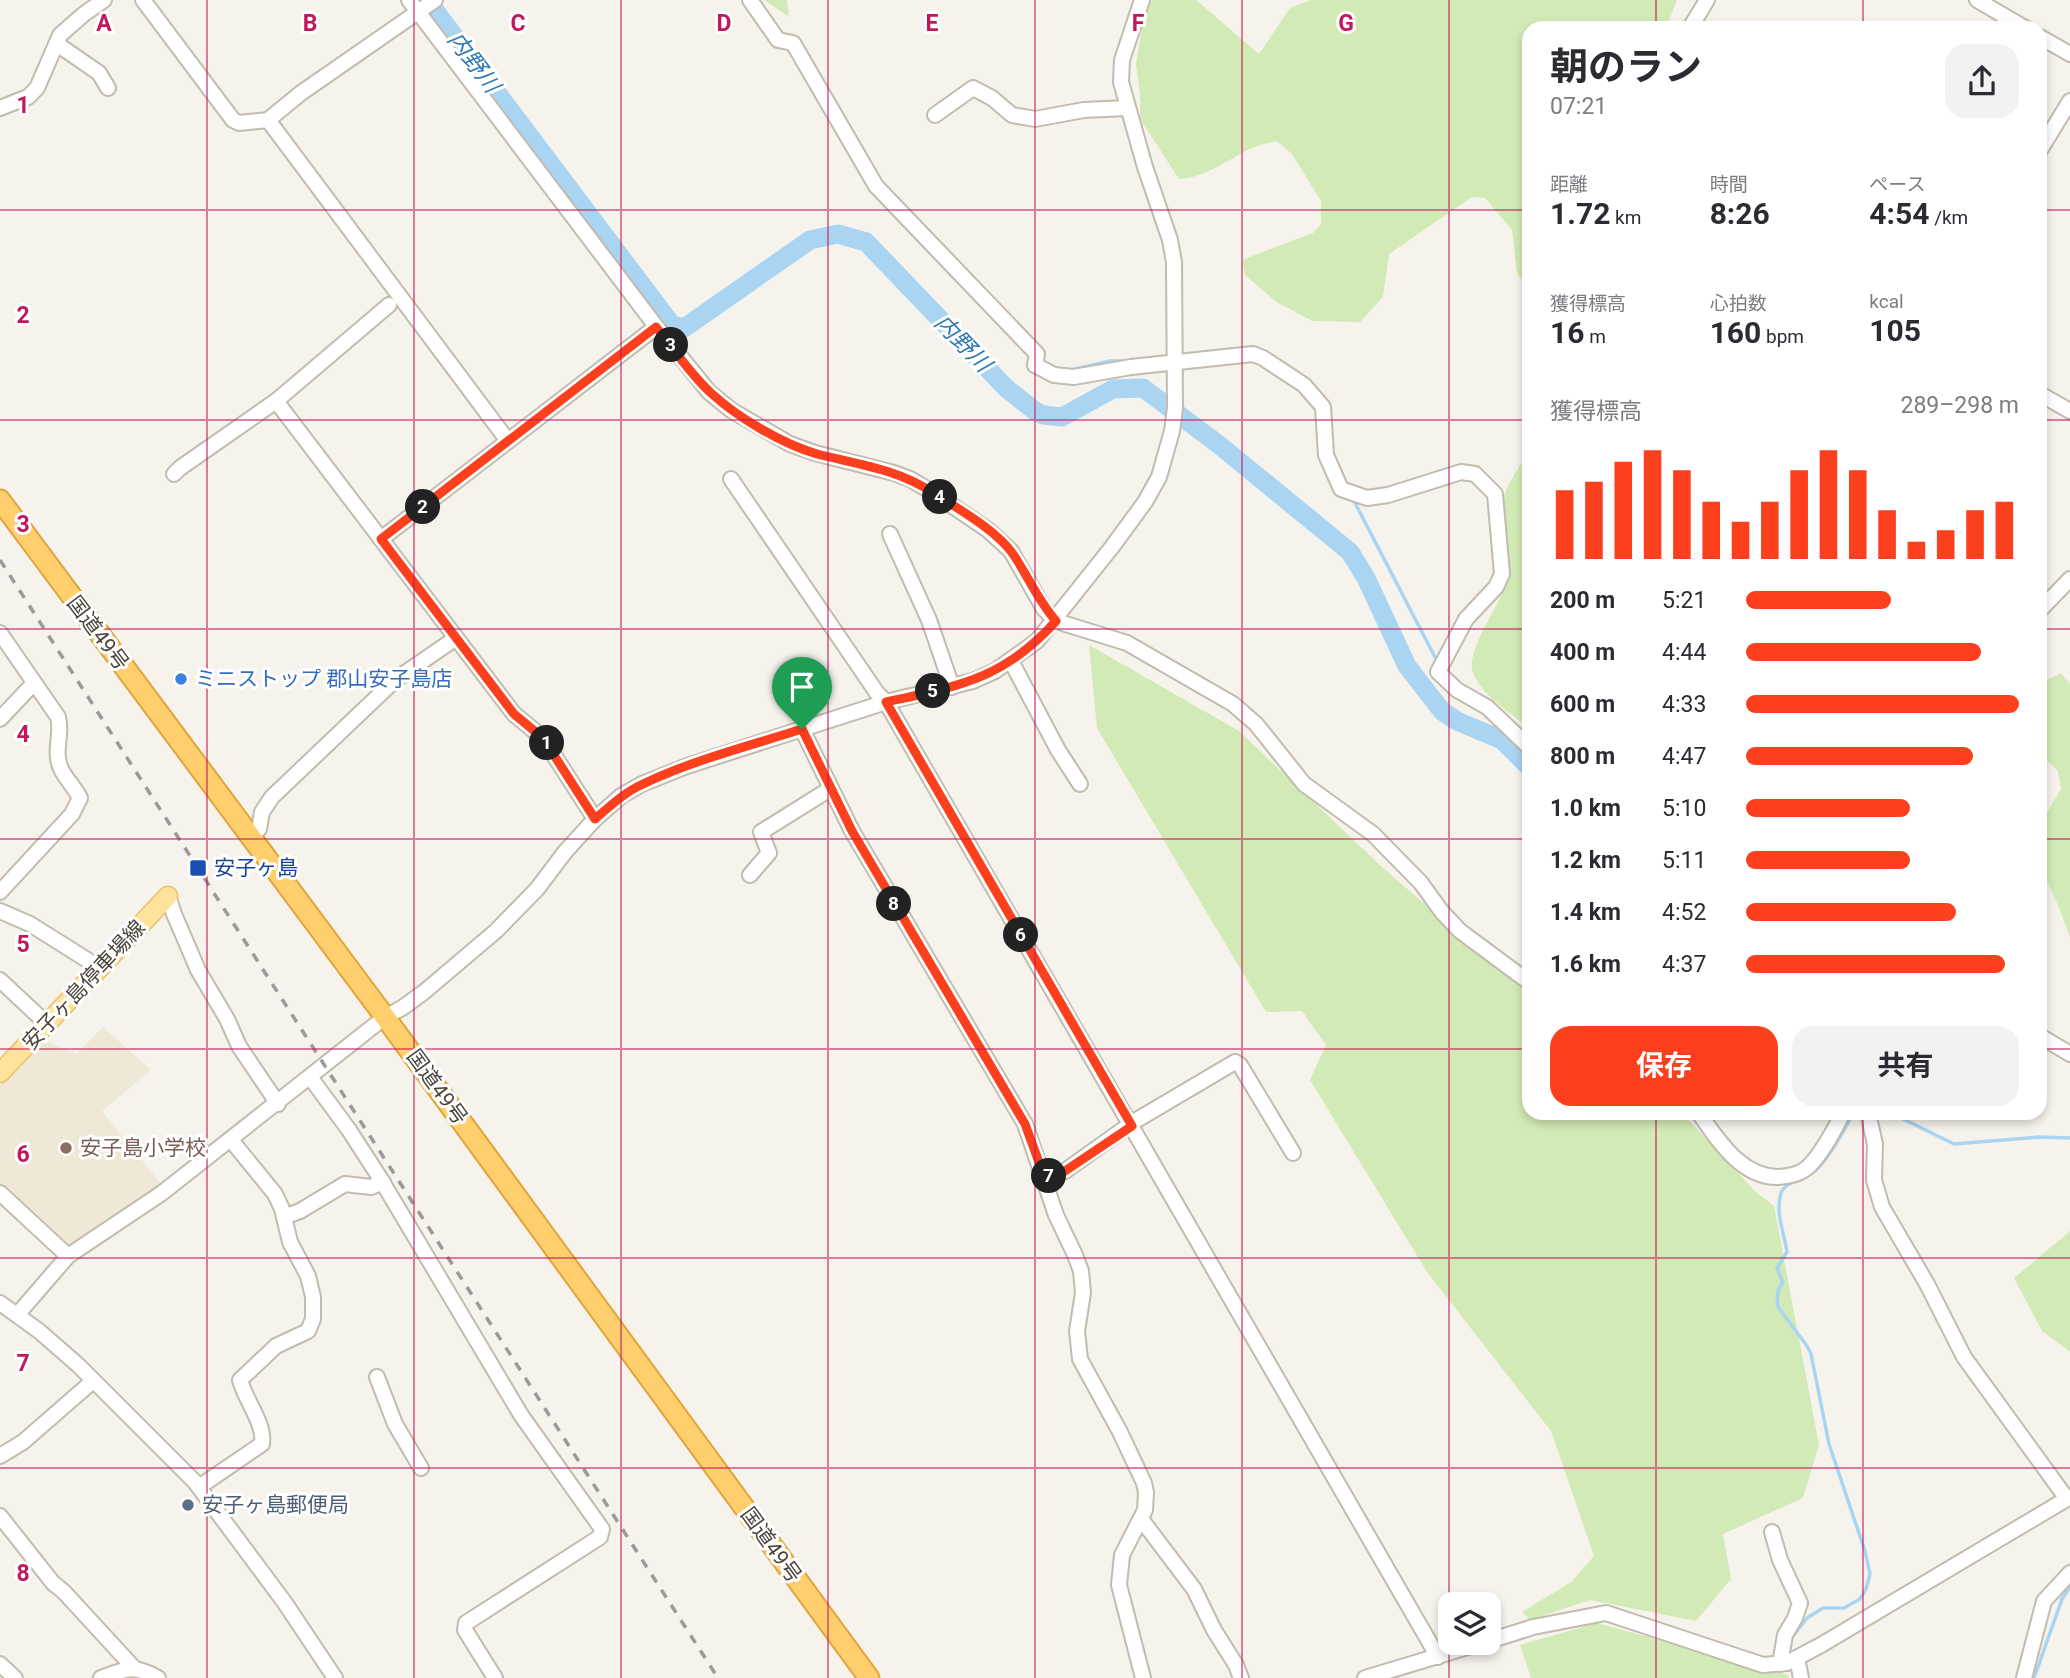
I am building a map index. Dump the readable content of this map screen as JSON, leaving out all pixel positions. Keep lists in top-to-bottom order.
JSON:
{
  "streets": {
    "highway": ["国道49号"],
    "main road": ["安子ヶ島停車場線"]
  },
  "water": ["内野川"],
  "places": {
    "other": ["ミニストップ 郡山安子島店", "安子島小学校", "安子ヶ島郵便局"],
    "transit": ["安子ヶ島"]
  },
  "page": {
    "heading": ["朝のラン", "07:21"],
    "stats": [
      ["距離", "1.72 km"],
      ["時間", "8:26"],
      ["ペース", "4:54 /km"],
      ["獲得標高", "16 m"],
      ["心拍数", "160 bpm"],
      ["kcal", "105"]
    ],
    "pins": [
      "3",
      "4",
      "2",
      "5",
      "1",
      "8",
      "6",
      "7"
    ],
    "chart": ["獲得標高", "289–298 m"],
    "list": [
      {
        "name": "200 m",
        "note": "5:21"
      },
      {
        "name": "400 m",
        "note": "4:44"
      },
      {
        "name": "600 m",
        "note": "4:33"
      },
      {
        "name": "800 m",
        "note": "4:47"
      },
      {
        "name": "1.0 km",
        "note": "5:10"
      },
      {
        "name": "1.2 km",
        "note": "5:11"
      },
      {
        "name": "1.4 km",
        "note": "4:52"
      },
      {
        "name": "1.6 km",
        "note": "4:37"
      }
    ],
    "buttons": ["保存", "共有"]
  },
  "grid": {
    "columns": [
      "A",
      "B",
      "C",
      "D",
      "E",
      "F",
      "G"
    ],
    "rows": [
      "1",
      "2",
      "3",
      "4",
      "5",
      "6",
      "7",
      "8"
    ]
  }
}
